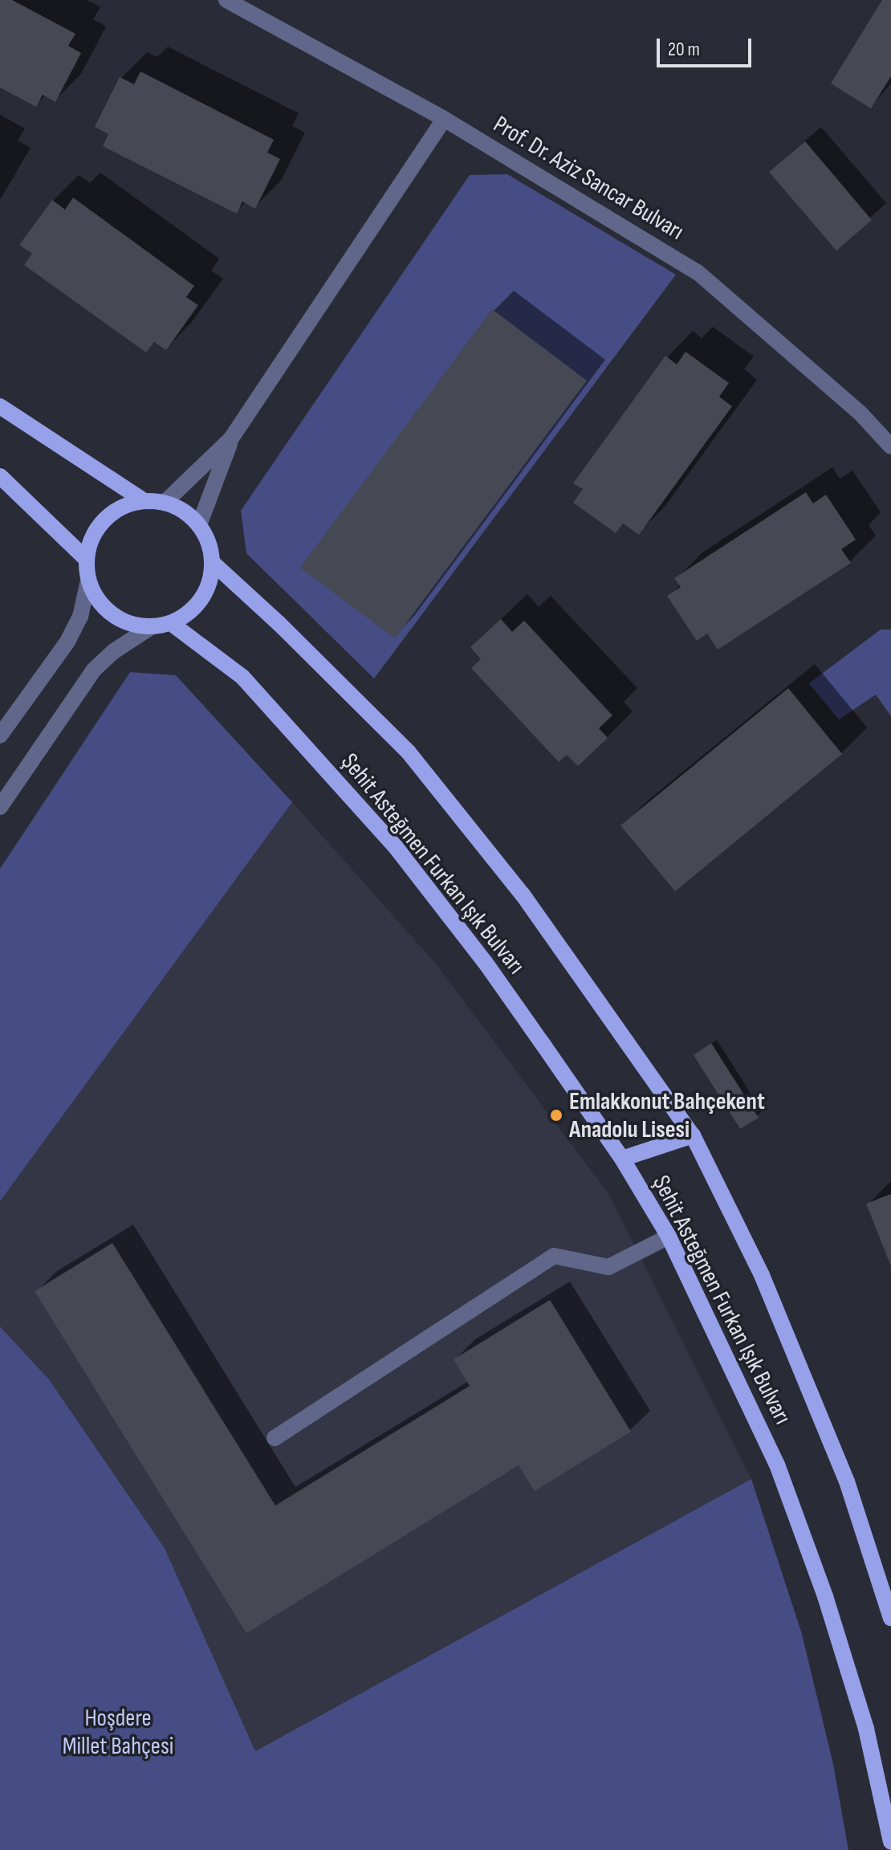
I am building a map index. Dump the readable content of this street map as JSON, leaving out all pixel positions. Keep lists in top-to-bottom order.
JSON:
{
  "streets": {
    "main road": ["Şehit Asteğmen Furkan Işık Bulvarı"],
    "street": ["Prof. Dr. Aziz Sancar Bulvarı"]
  },
  "parks": ["Hoşdere Millet Bahçesi"],
  "places": ["Emlakkonut Bahçekent Anadolu Lisesi"],
  "scale_bar": "20 m"
}
